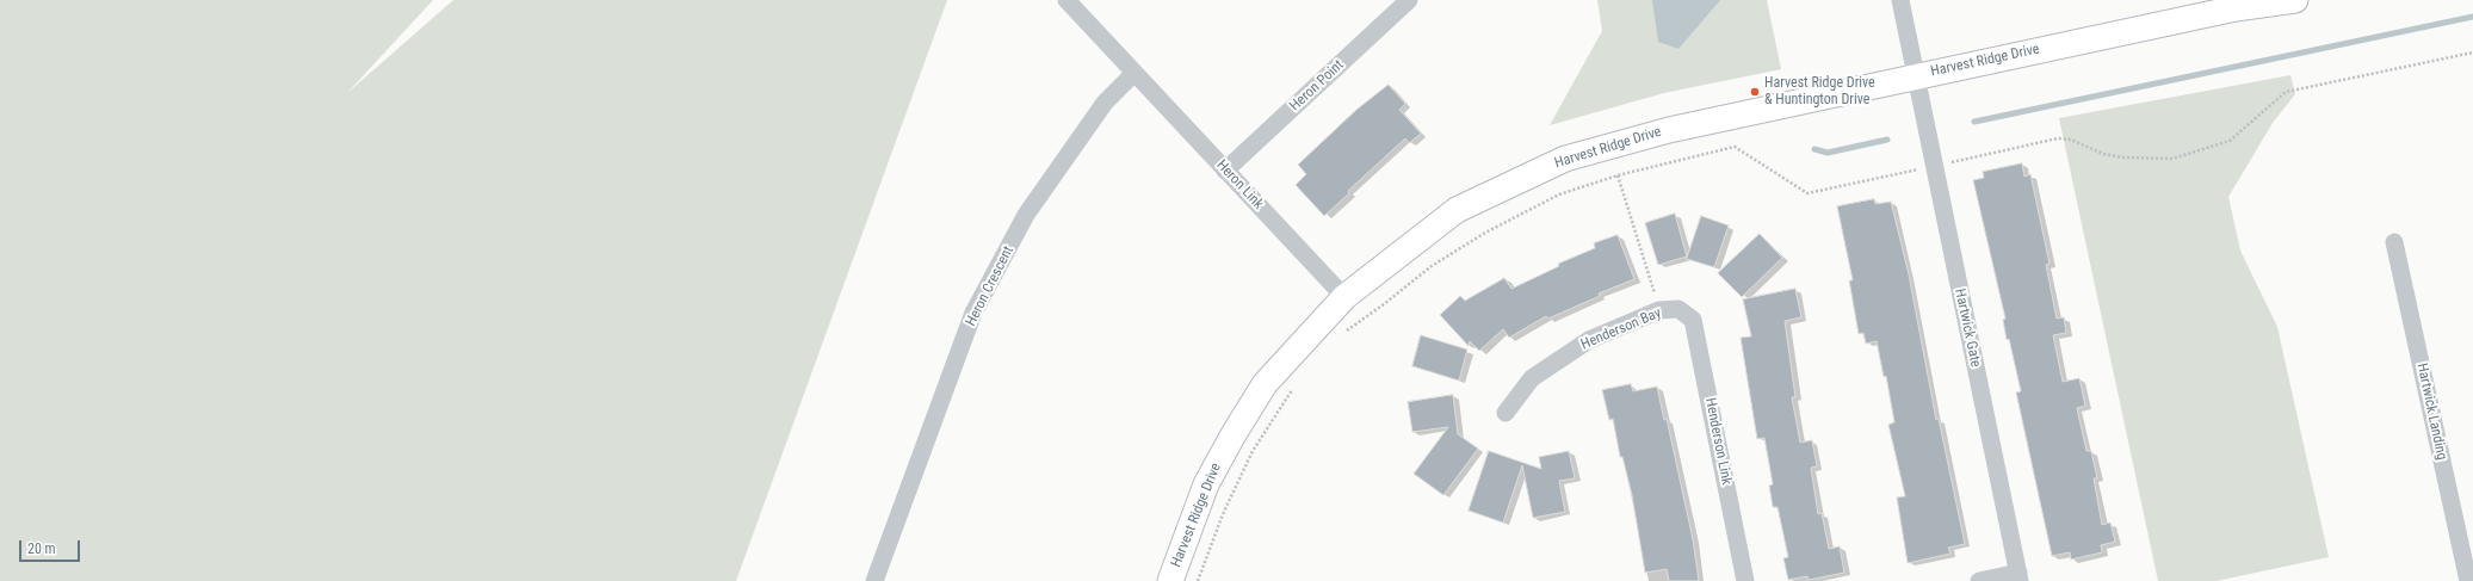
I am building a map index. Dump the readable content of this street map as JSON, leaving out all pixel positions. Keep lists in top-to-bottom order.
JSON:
{
  "streets": {
    "street": [
      "Harvest Ridge Drive",
      "Heron Point",
      "Heron Link",
      "Heron Crescent",
      "Hartwick Gate",
      "Henderson Bay",
      "Hartwick Landing",
      "Henderson Link"
    ]
  },
  "crossings": [
    ["Harvest Ridge Drive", "Heron Link"],
    ["Harvest Ridge Drive", "Hartwick Gate"],
    ["Heron Point", "Heron Link"],
    ["Heron Link", "Heron Crescent"],
    ["Henderson Bay", "Henderson Link"]
  ],
  "places": ["Harvest Ridge Drive & Huntington Drive"],
  "scale_bar": "20 m"
}
